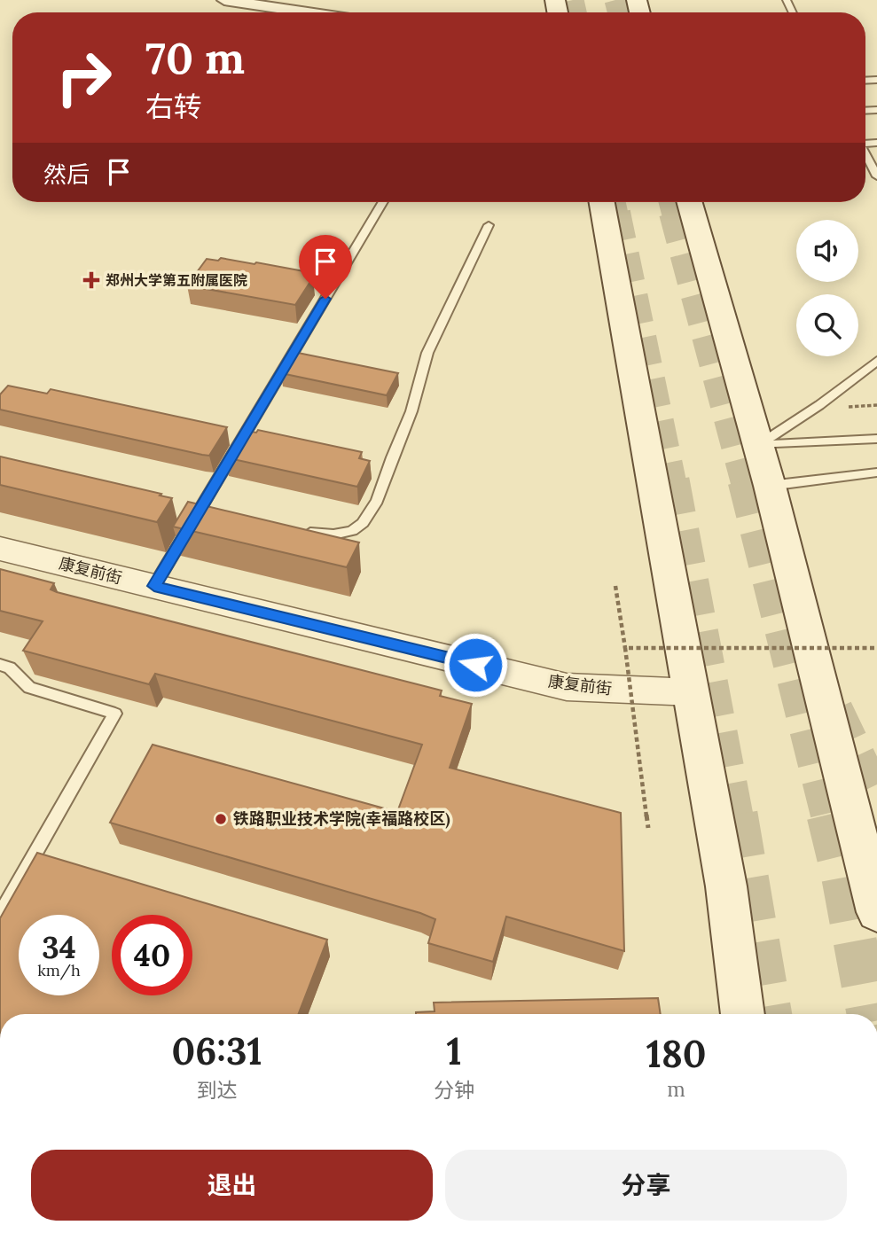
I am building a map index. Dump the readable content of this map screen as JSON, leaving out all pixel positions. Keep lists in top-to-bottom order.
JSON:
{
  "streets": {
    "street": ["康复前街"]
  },
  "places": {
    "health": ["郑州大学第五附属医院"],
    "other": ["铁路职业技术学院(幸福路校区)"]
  },
  "page": {
    "turn": ["70 m", "右转"],
    "then": "然后",
    "speed": "34 km/h",
    "limit": "40",
    "eta": [
      "06:31",
      "到达",
      "1",
      "分钟",
      "180",
      "m"
    ],
    "buttons": ["退出", "分享"]
  }
}
